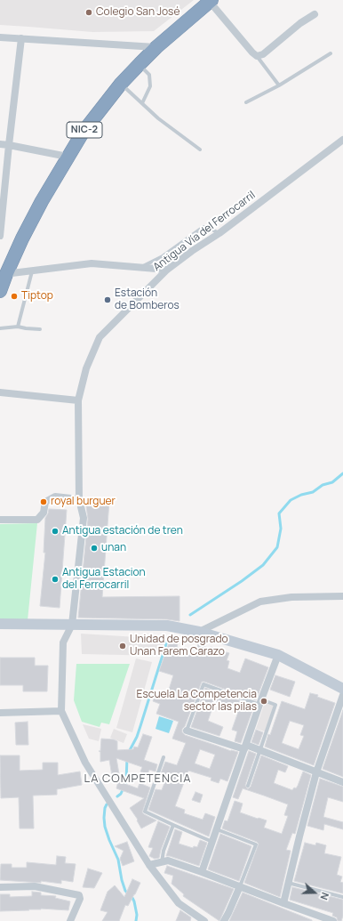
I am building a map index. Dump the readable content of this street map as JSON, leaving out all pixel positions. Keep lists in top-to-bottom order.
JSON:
{
  "streets": {
    "highway": ["NIC-2"],
    "street": ["Antigua Vía del Ferrocarril"]
  },
  "districts": ["LA COMPETENCIA"],
  "places": [
    "Colegio San José",
    "Tiptop",
    "Estación de Bomberos",
    "royal burguer",
    "Antigua estación de tren",
    "unan",
    "Antigua Estacion del Ferrocarril",
    "Unidad de posgrado Unan Farem Carazo",
    "Escuela La Competencia sector las pilas"
  ],
  "north": "right"
}
